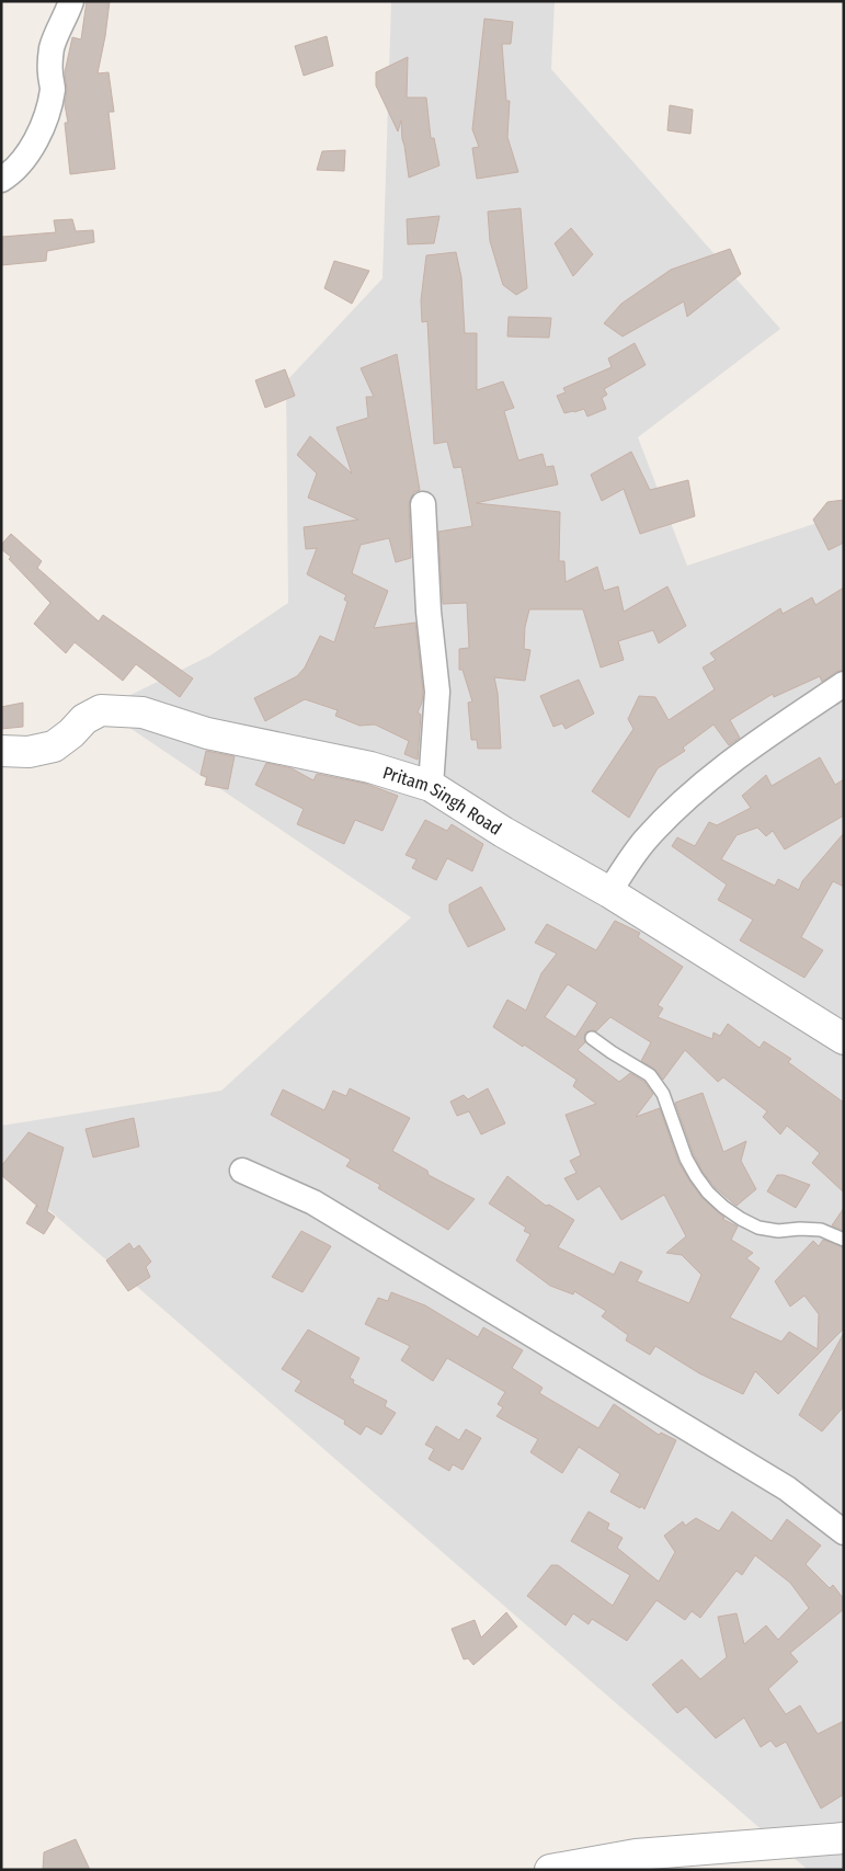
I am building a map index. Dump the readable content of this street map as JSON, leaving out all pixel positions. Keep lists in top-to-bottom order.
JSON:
{
  "streets": {
    "street": ["Pritam Singh Road"]
  }
}
